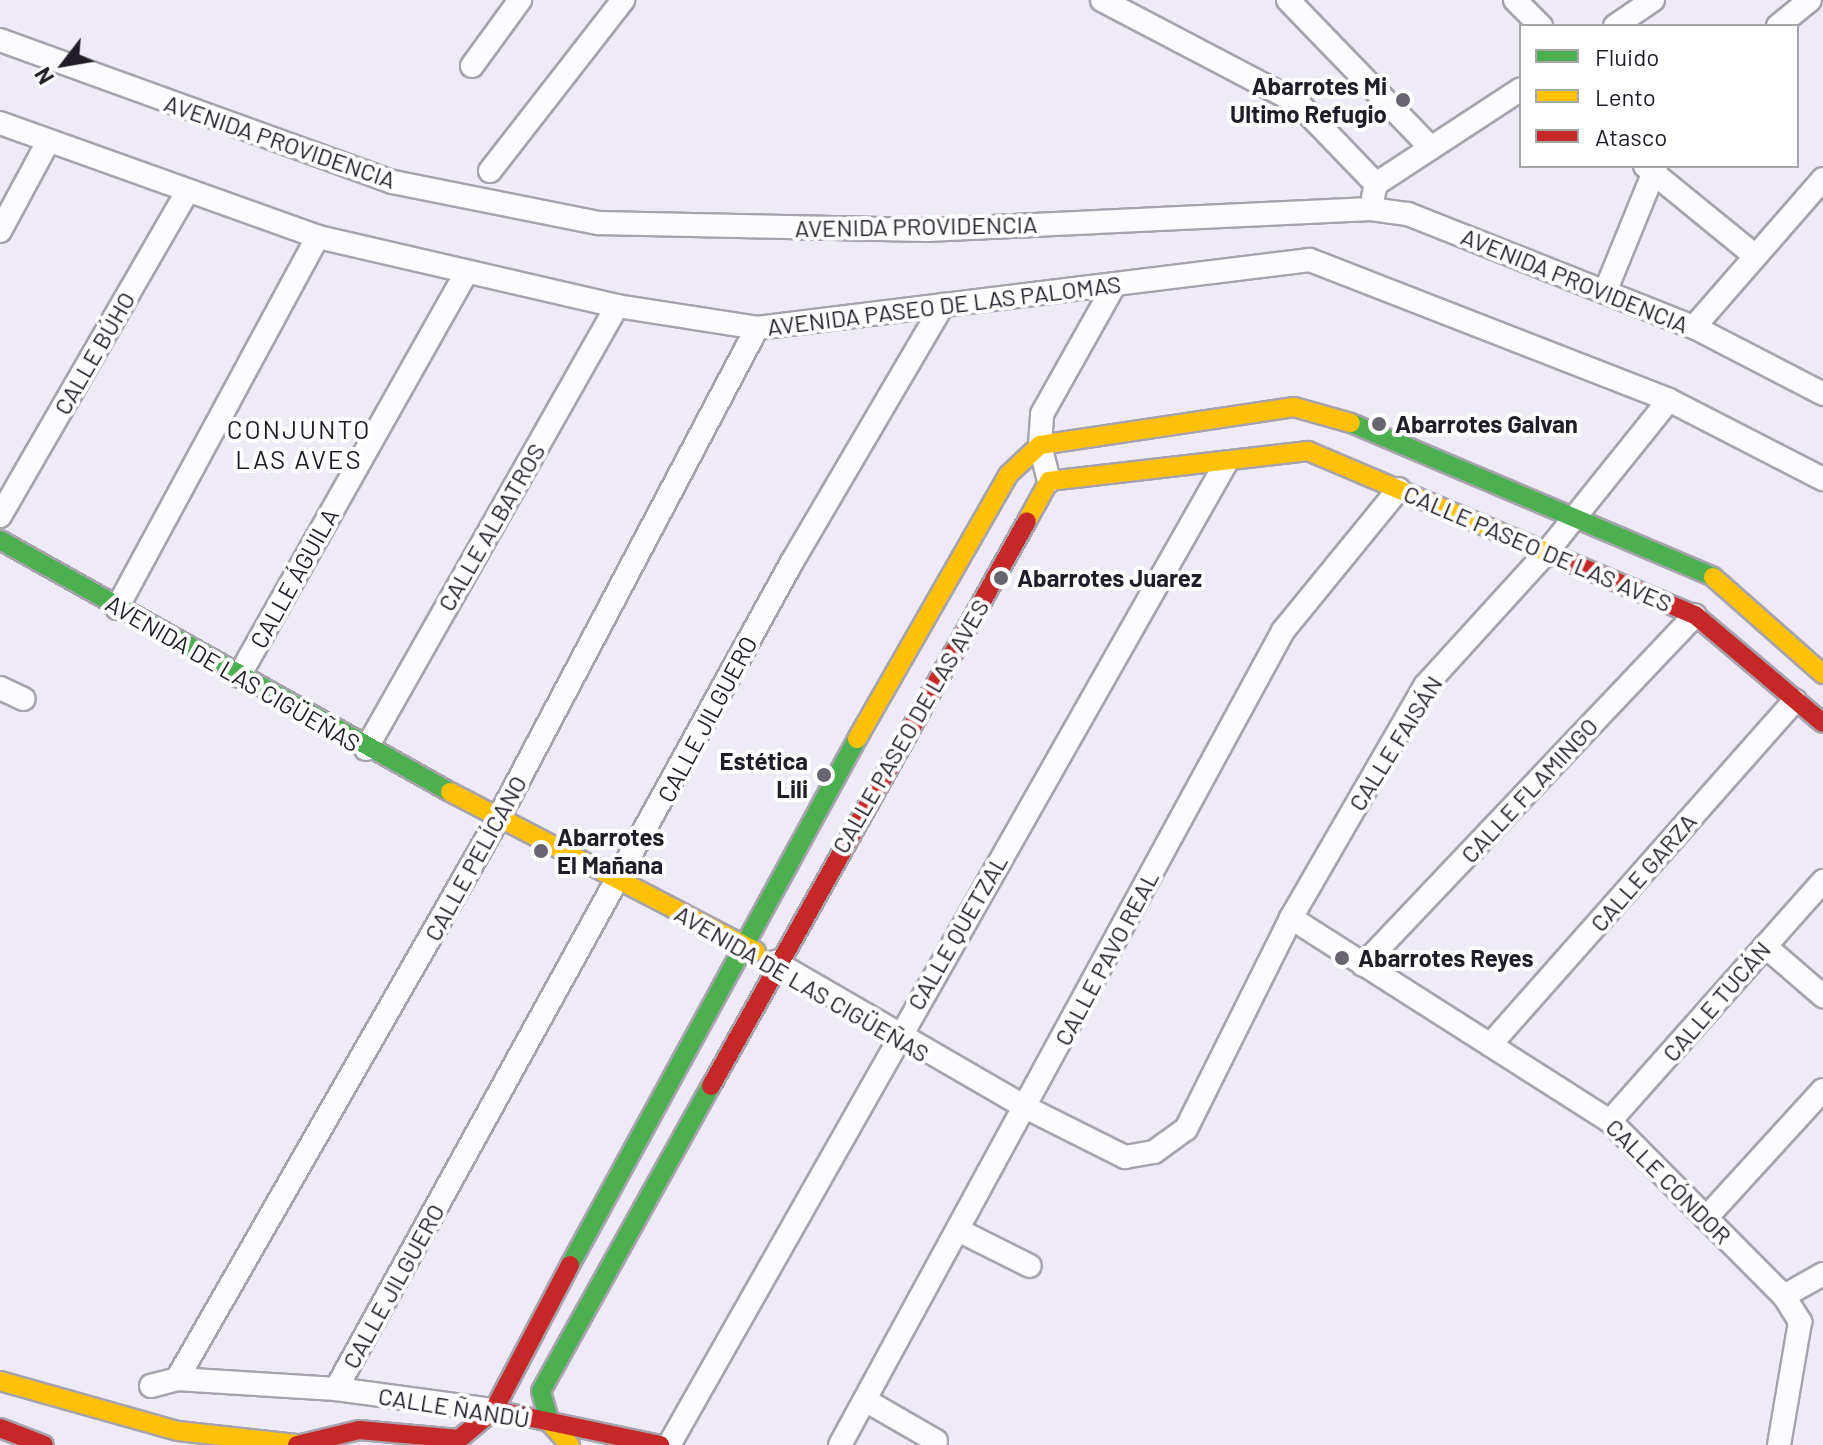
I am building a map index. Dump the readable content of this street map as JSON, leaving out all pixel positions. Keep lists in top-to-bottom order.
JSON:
{
  "streets": {
    "street": [
      "AVENIDA PROVIDENCIA",
      "AVENIDA PASEO DE LAS PALOMAS",
      "CALLE BÚHO",
      "CALLE ALBATROS",
      "CALLE PASEO DE LAS AVES",
      "CALLE ÁGUILA",
      "AVENIDA DE LAS CIGÜEÑAS",
      "CALLE JILGUERO",
      "CALLE FAISÁN",
      "CALLE FLAMINGO",
      "CALLE PELÍCANO",
      "CALLE GARZA",
      "CALLE QUETZAL",
      "CALLE PAVO REAL",
      "CALLE TUCÁN",
      "CALLE CÓNDOR",
      "CALLE ÑANDÚ"
    ]
  },
  "crossings": [
    ["AVENIDA PASEO DE LAS PALOMAS", "CALLE BÚHO"],
    ["AVENIDA PASEO DE LAS PALOMAS", "CALLE ALBATROS"],
    ["AVENIDA PASEO DE LAS PALOMAS", "CALLE ÁGUILA"],
    ["AVENIDA PASEO DE LAS PALOMAS", "CALLE JILGUERO"],
    ["AVENIDA PASEO DE LAS PALOMAS", "CALLE FAISÁN"],
    ["AVENIDA PASEO DE LAS PALOMAS", "CALLE PELÍCANO"],
    ["CALLE ALBATROS", "AVENIDA DE LAS CIGÜEÑAS"],
    ["CALLE PASEO DE LAS AVES", "AVENIDA DE LAS CIGÜEÑAS"],
    ["CALLE PASEO DE LAS AVES", "CALLE FAISÁN"],
    ["CALLE PASEO DE LAS AVES", "CALLE FLAMINGO"],
    ["CALLE PASEO DE LAS AVES", "CALLE GARZA"],
    ["CALLE PASEO DE LAS AVES", "CALLE QUETZAL"],
    ["CALLE PASEO DE LAS AVES", "CALLE PAVO REAL"],
    ["CALLE PASEO DE LAS AVES", "CALLE ÑANDÚ"],
    ["CALLE ÁGUILA", "AVENIDA DE LAS CIGÜEÑAS"],
    ["AVENIDA DE LAS CIGÜEÑAS", "CALLE JILGUERO"],
    ["AVENIDA DE LAS CIGÜEÑAS", "CALLE FAISÁN"],
    ["AVENIDA DE LAS CIGÜEÑAS", "CALLE PELÍCANO"],
    ["AVENIDA DE LAS CIGÜEÑAS", "CALLE QUETZAL"],
    ["AVENIDA DE LAS CIGÜEÑAS", "CALLE PAVO REAL"],
    ["CALLE JILGUERO", "CALLE ÑANDÚ"],
    ["CALLE FAISÁN", "CALLE CÓNDOR"],
    ["CALLE FLAMINGO", "CALLE CÓNDOR"],
    ["CALLE PELÍCANO", "CALLE ÑANDÚ"],
    ["CALLE GARZA", "CALLE CÓNDOR"],
    ["CALLE TUCÁN", "CALLE CÓNDOR"]
  ],
  "districts": ["CONJUNTO LAS AVES"],
  "places": [
    "Abarrotes Mi Ultimo Refugio",
    "Abarrotes Galvan",
    "Abarrotes Juarez",
    "Estética Lili",
    "Abarrotes El Mañana",
    "Abarrotes Reyes"
  ],
  "legend": ["Fluido", "Lento", "Atasco"],
  "north": "bottom left"
}
